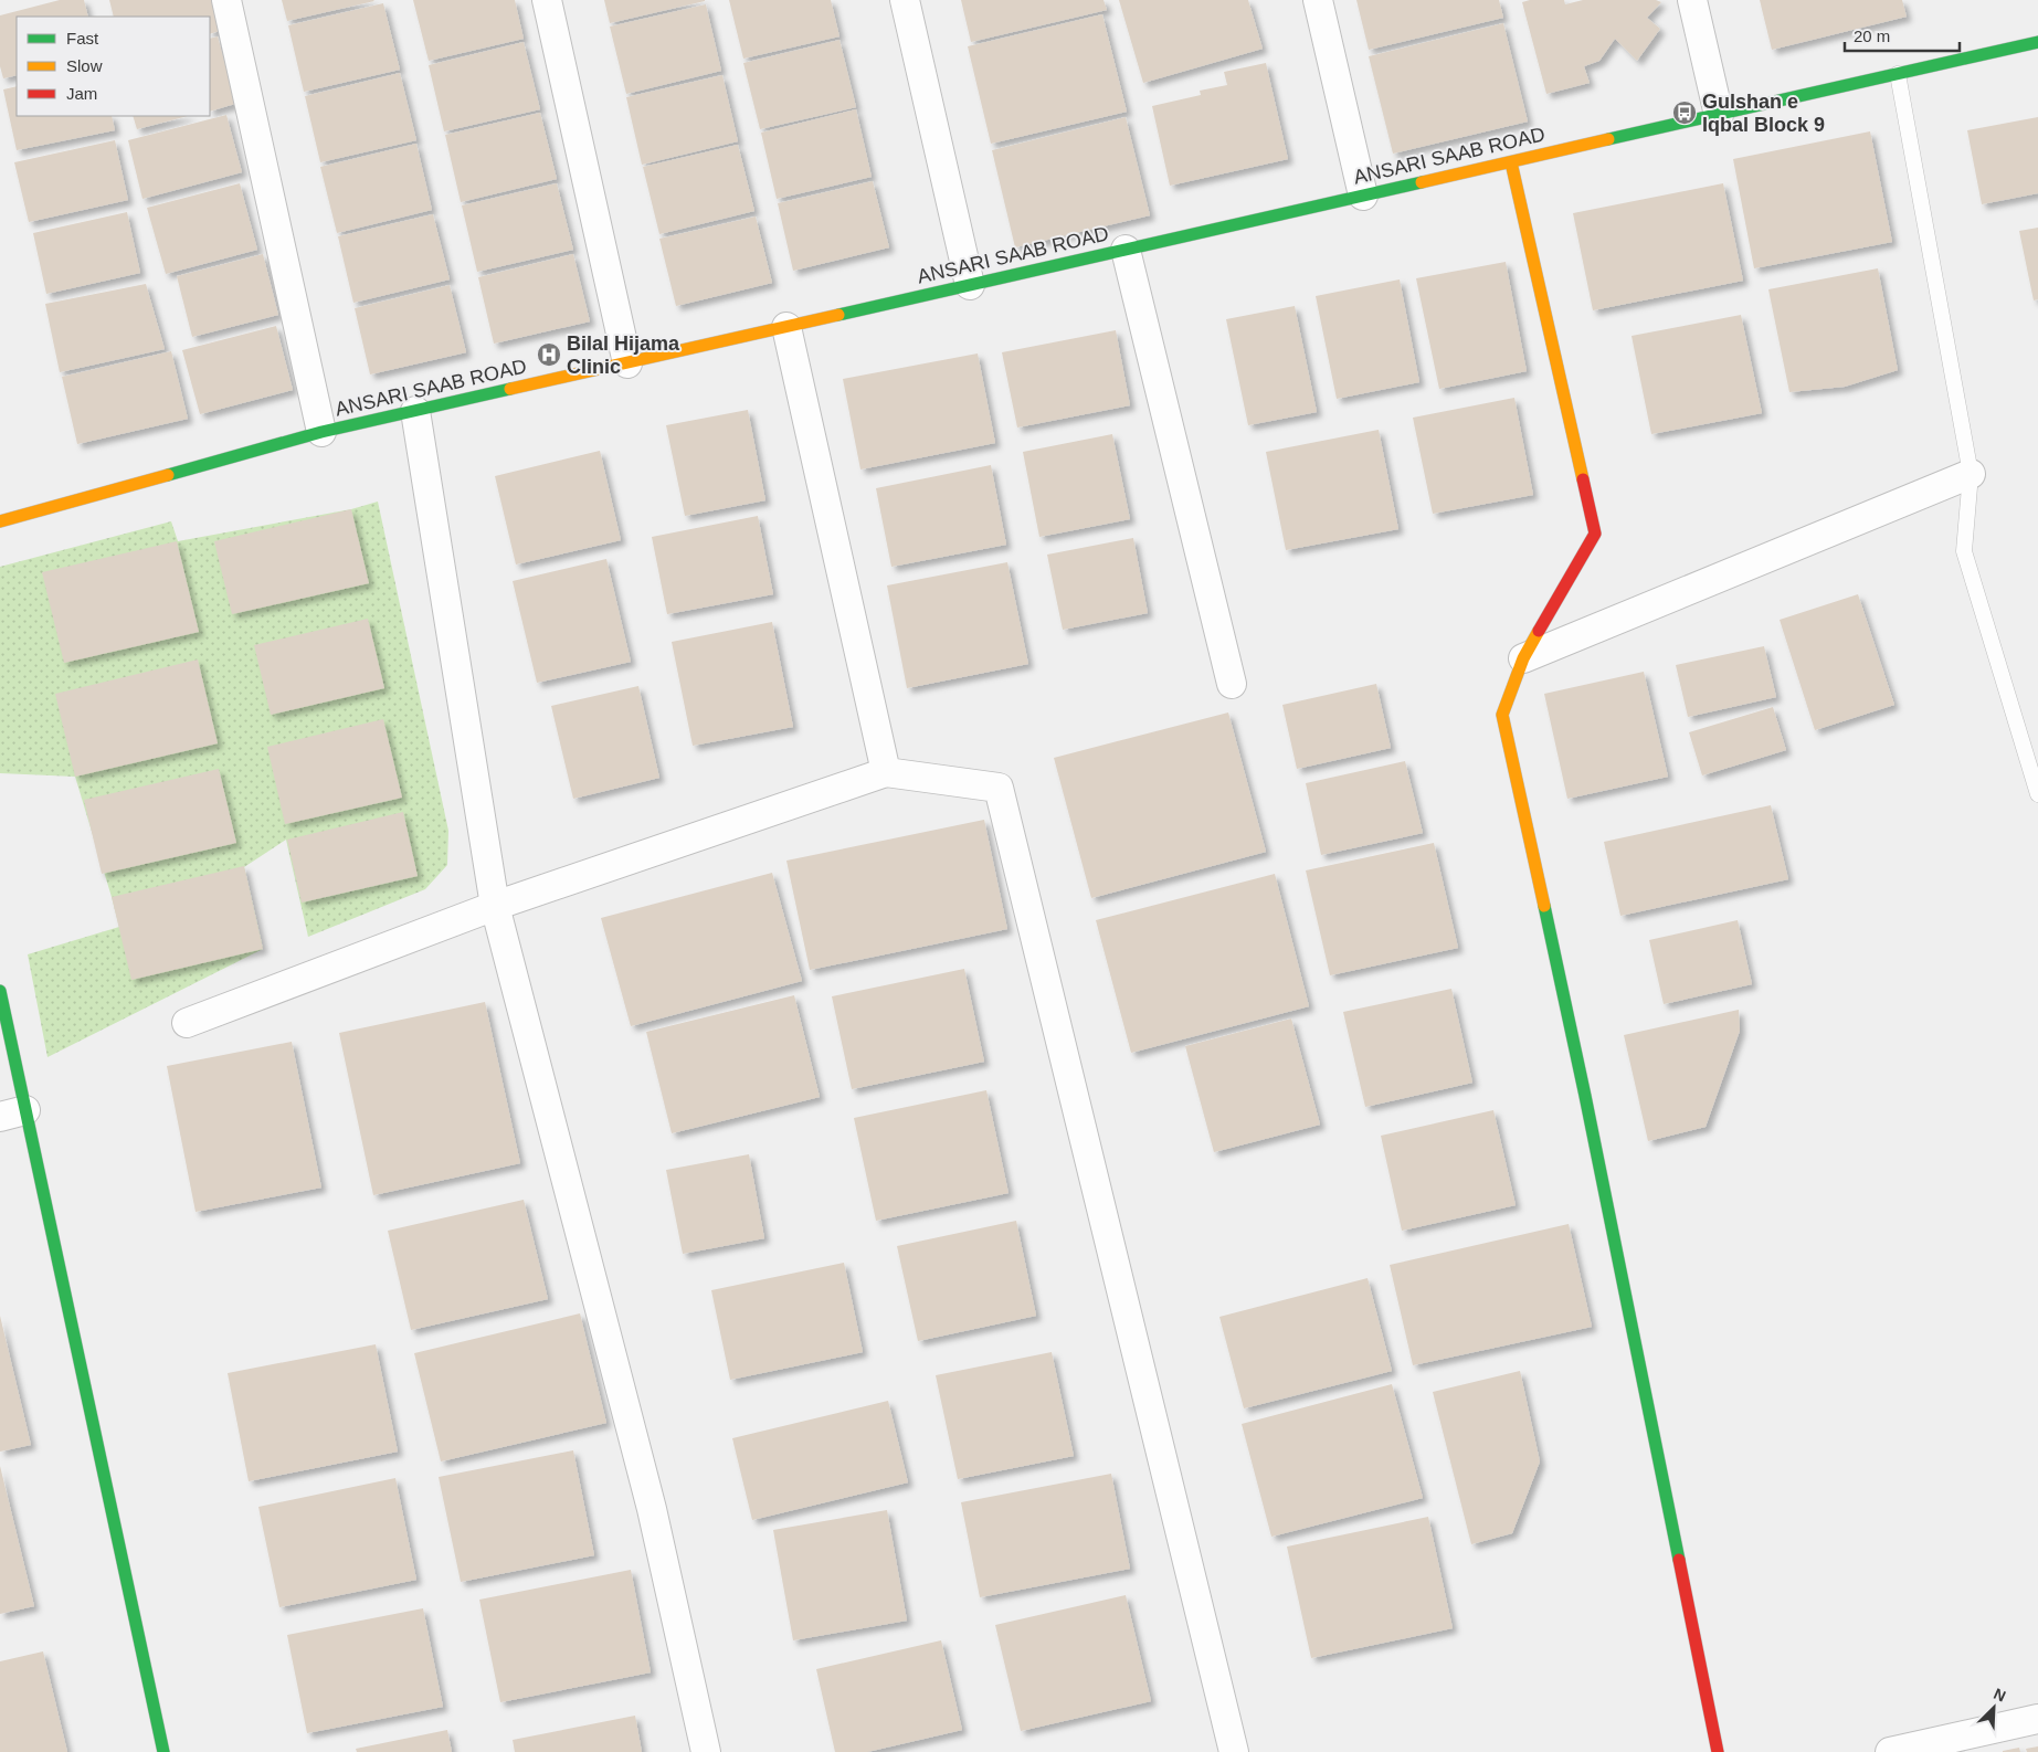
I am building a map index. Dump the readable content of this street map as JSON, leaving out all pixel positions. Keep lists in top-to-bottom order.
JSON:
{
  "streets": {
    "street": ["ANSARI SAAB ROAD"]
  },
  "places": {
    "bus stop": ["Gulshan e Iqbal Block 9"],
    "hospital": ["Bilal Hijama Clinic"]
  },
  "legend": ["Fast", "Slow", "Jam"],
  "scale_bar": "20 m",
  "north": "top right"
}
